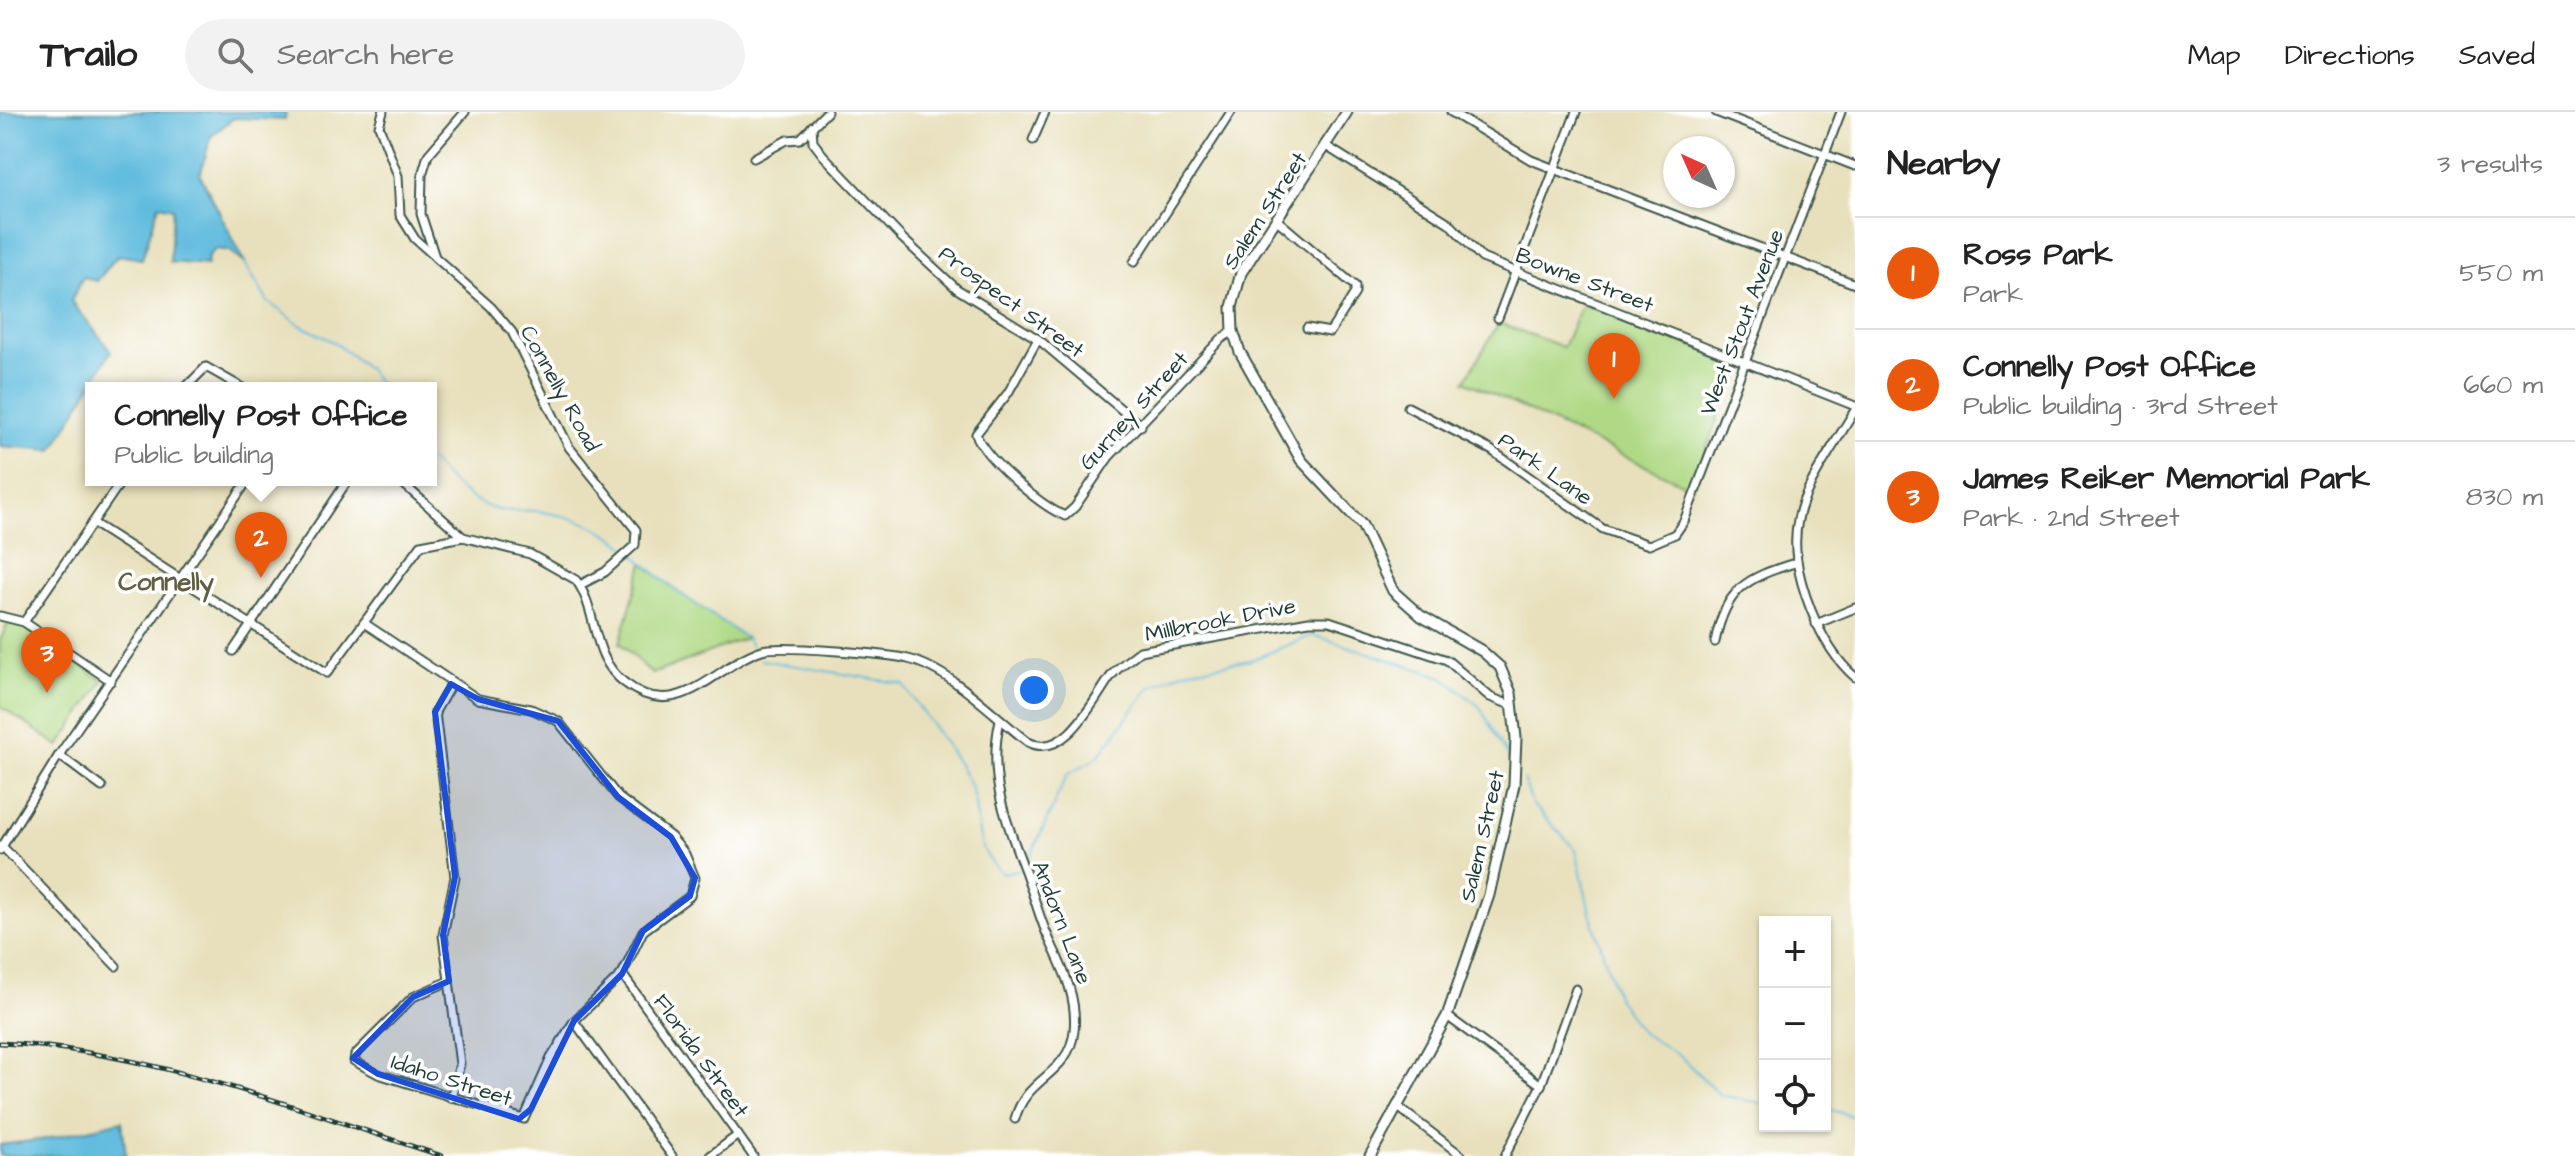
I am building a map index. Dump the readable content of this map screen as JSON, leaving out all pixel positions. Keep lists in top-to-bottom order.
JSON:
{
  "streets": {
    "street": [
      "Salem Street",
      "Bowne Street",
      "Prospect Street",
      "West Stout Avenue",
      "Connelly Road",
      "Gurney Street",
      "Park Lane",
      "Millbrook Drive",
      "Andorn Lane",
      "Florida Street",
      "Idaho Street"
    ]
  },
  "crossings": [
    ["Salem Street", "Bowne Street"],
    ["Salem Street", "Gurney Street"],
    ["Salem Street", "Millbrook Drive"],
    ["Bowne Street", "West Stout Avenue"],
    ["Prospect Street", "Gurney Street"],
    ["West Stout Avenue", "Park Lane"],
    ["Connelly Road", "Millbrook Drive"],
    ["Millbrook Drive", "Andorn Lane"]
  ],
  "districts": ["Connelly"],
  "north": "top left",
  "page": {
    "header": "Trailo",
    "search": "Search here",
    "nav": ["Map", "Directions", "Saved"],
    "heading": ["Nearby", "3 results"],
    "list": [
      {
        "mark": "1",
        "name": "Ross Park",
        "note": "Park",
        "value": "550 m"
      },
      {
        "mark": "2",
        "name": "Connelly Post Office",
        "note": "Public building · 3rd Street",
        "value": "660 m"
      },
      {
        "mark": "3",
        "name": "James Reiker Memorial Park",
        "note": "Park · 2nd Street",
        "value": "830 m"
      }
    ],
    "pins": ["1", "2", "3"],
    "popup": ["Connelly Post Office", "Public building"],
    "map_buttons": ["+", "−"]
  }
}
